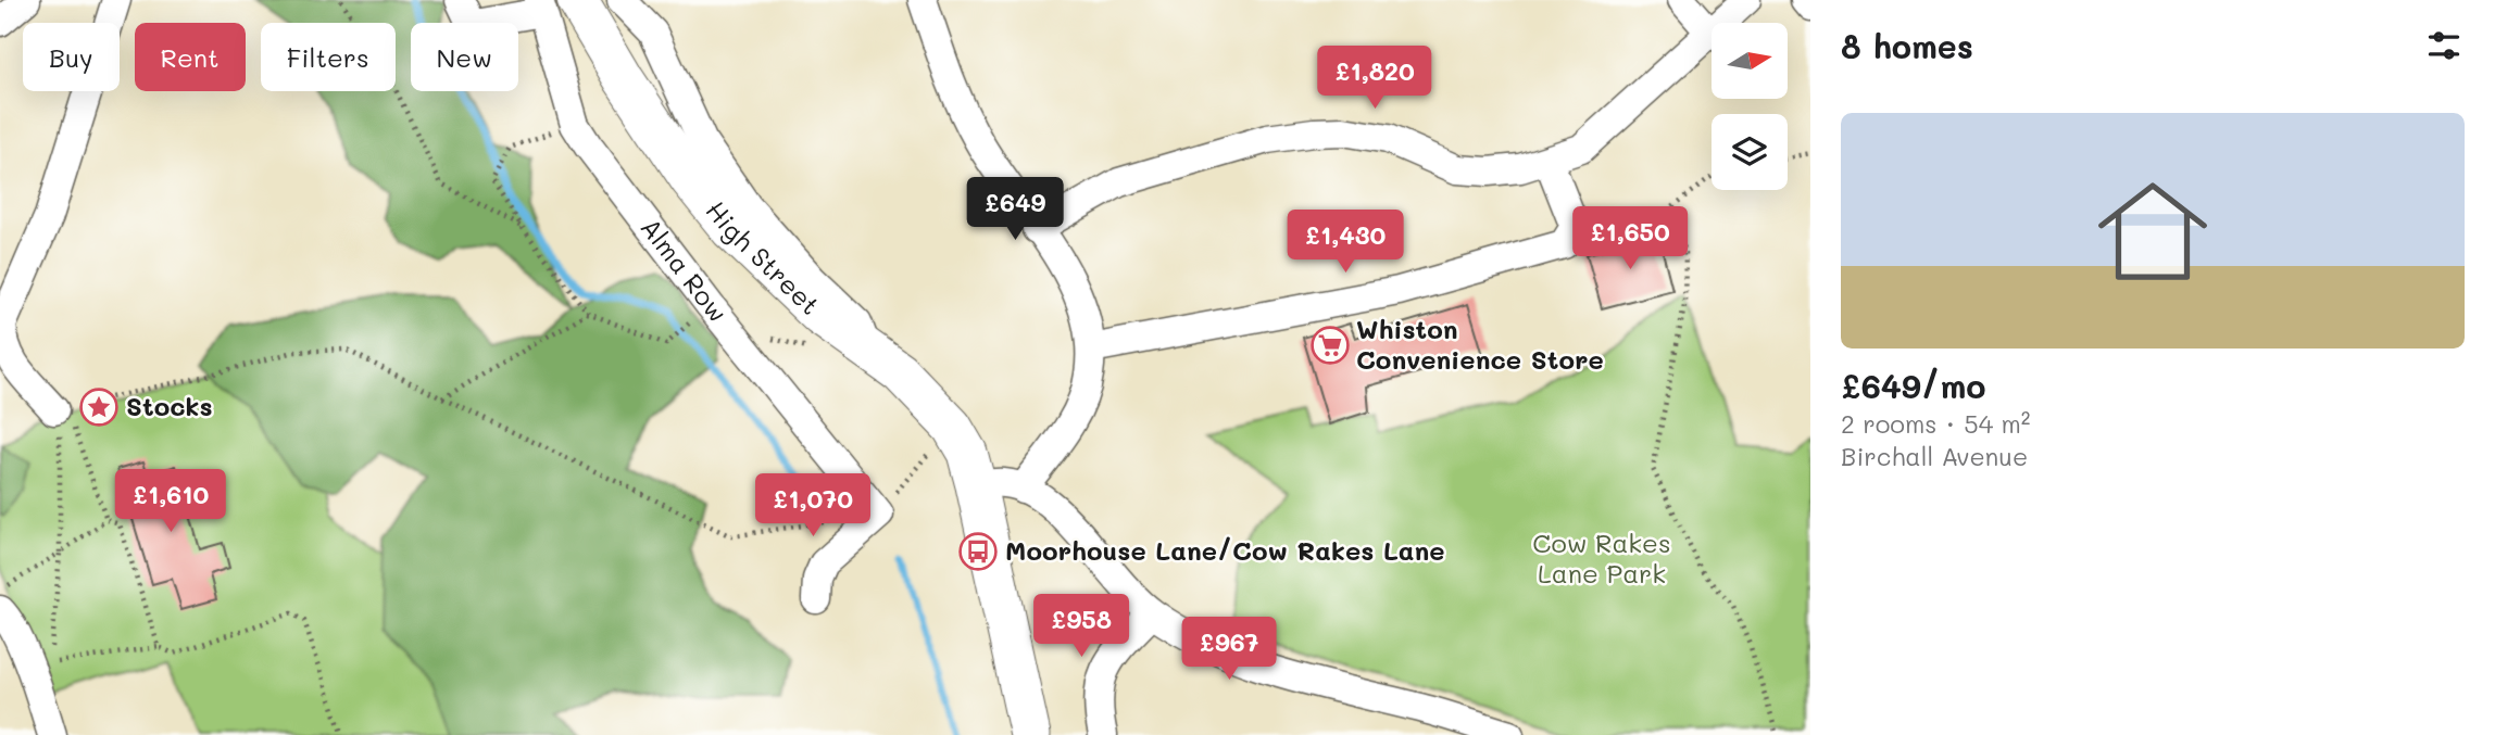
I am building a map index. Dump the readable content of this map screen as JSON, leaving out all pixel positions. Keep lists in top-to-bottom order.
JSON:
{
  "streets": {
    "street": ["High Street", "Alma Row"]
  },
  "crossings": [
    ["High Street", "Alma Row"]
  ],
  "parks": ["Cow Rakes Lane Park"],
  "places": {
    "supermarket": ["Whiston Convenience Store"],
    "place": ["Stocks"],
    "bus stop": ["Moorhouse Lane/Cow Rakes Lane"]
  },
  "north": "right",
  "page": {
    "heading": "8 homes",
    "chip": [
      "Buy",
      "Rent",
      "Filters",
      "New"
    ],
    "price": [
      "£1,820",
      "£649",
      "£1,650",
      "£1,430",
      "£1,610",
      "£1,070",
      "£958",
      "£967"
    ],
    "list": [
      {
        "name": "£649/mo",
        "note": "2 rooms · 54 m² · Birchall Avenue"
      }
    ]
  }
}
